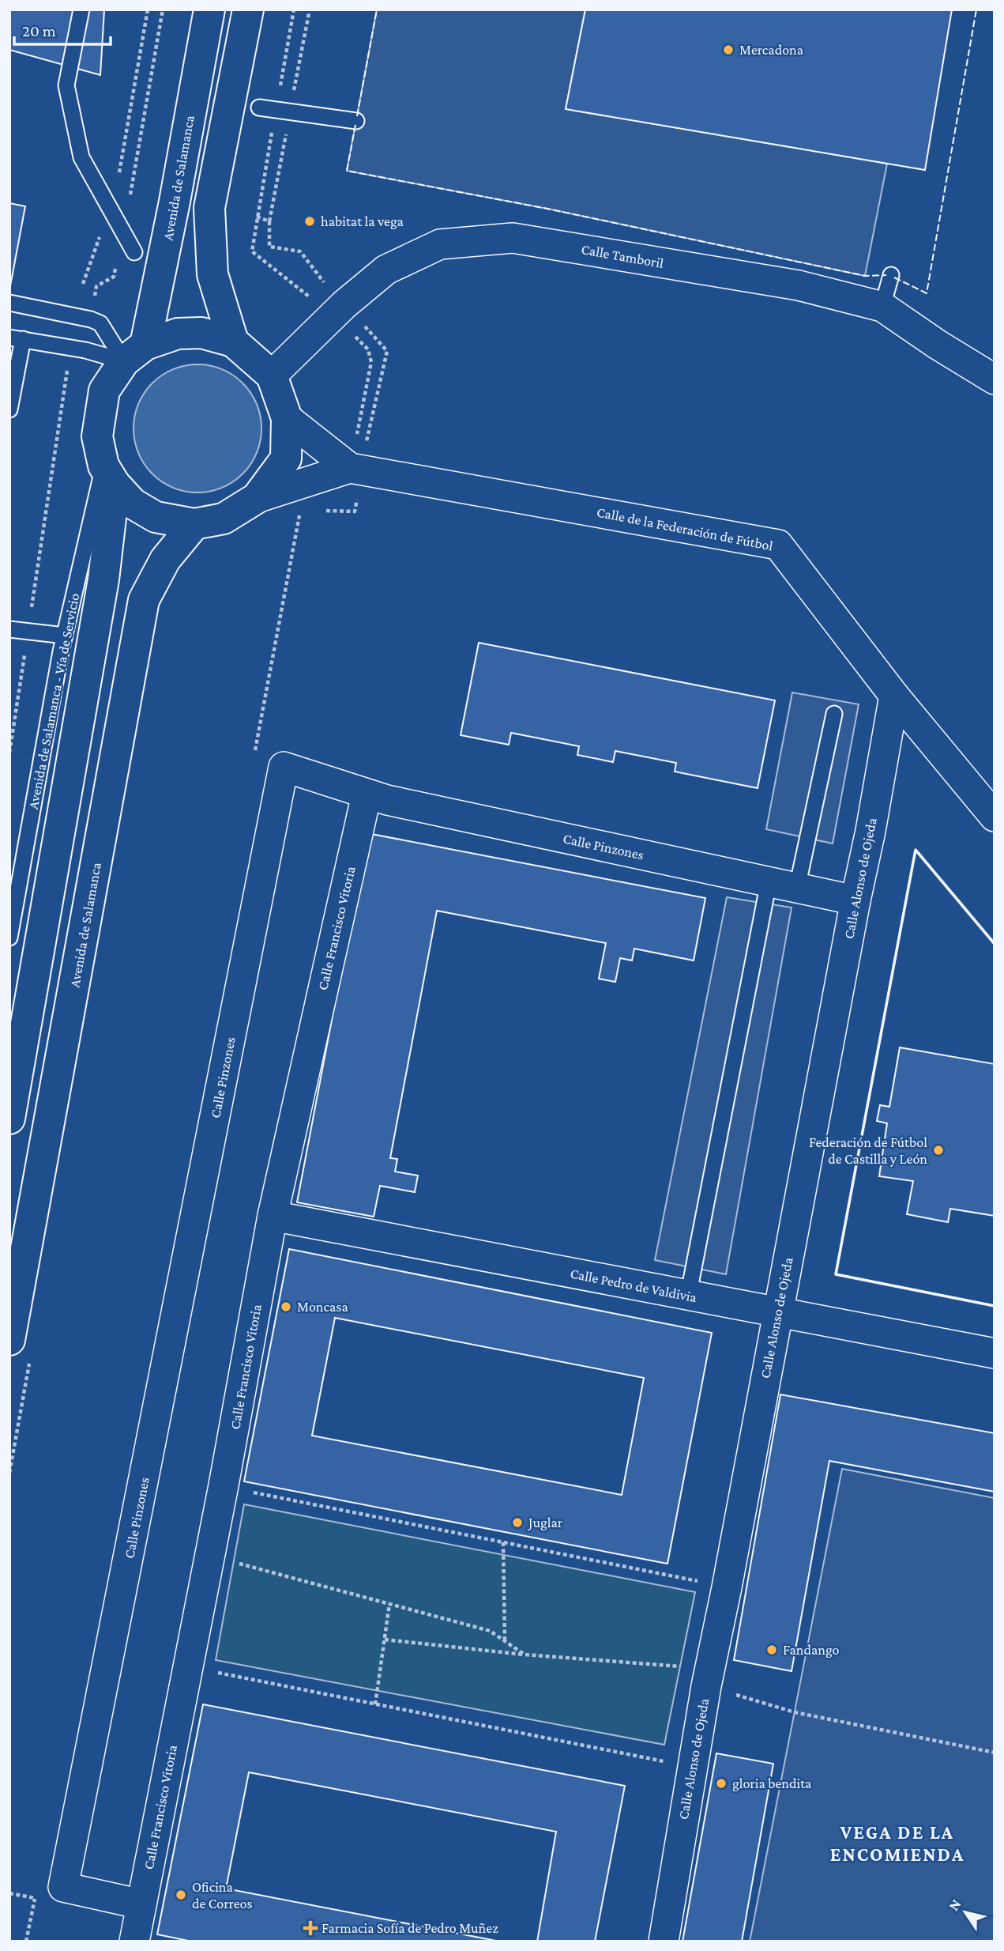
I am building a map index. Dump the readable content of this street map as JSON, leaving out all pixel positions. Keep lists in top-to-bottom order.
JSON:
{
  "streets": {
    "highway": ["Avenida de Salamanca"],
    "street": [
      "Calle Tamboril",
      "Calle de la Federación de Fútbol",
      "Calle Pinzones",
      "Calle Alonso de Ojeda",
      "Calle Francisco Vitoria",
      "Calle Pedro de Valdivia"
    ],
    "lane": ["Avenida de Salamanca - Vía de Servicio"]
  },
  "crossings": [
    ["Avenida de Salamanca", "Calle Tamboril"],
    ["Avenida de Salamanca", "Calle de la Federación de Fútbol"],
    ["Avenida de Salamanca", "Avenida de Salamanca - Vía de Servicio"],
    ["Calle Tamboril", "Calle de la Federación de Fútbol"],
    ["Calle Tamboril", "Avenida de Salamanca - Vía de Servicio"],
    ["Calle de la Federación de Fútbol", "Avenida de Salamanca - Vía de Servicio"],
    ["Calle de la Federación de Fútbol", "Calle Alonso de Ojeda"],
    ["Calle Pinzones", "Calle Alonso de Ojeda"],
    ["Calle Pinzones", "Calle Francisco Vitoria"],
    ["Calle Alonso de Ojeda", "Calle Pedro de Valdivia"],
    ["Calle Francisco Vitoria", "Calle Pedro de Valdivia"]
  ],
  "districts": ["VEGA DE LA ENCOMIENDA"],
  "places": {
    "other": [
      "Mercadona",
      "habitat la vega",
      "Federación de Fútbol de Castilla y León",
      "Moncasa",
      "Juglar",
      "Fandango",
      "gloria bendita",
      "Oficina de Correos"
    ],
    "health": ["Farmacia Sofía de Pedro Muñez"]
  },
  "scale_bar": "20 m",
  "north": "top left"
}
